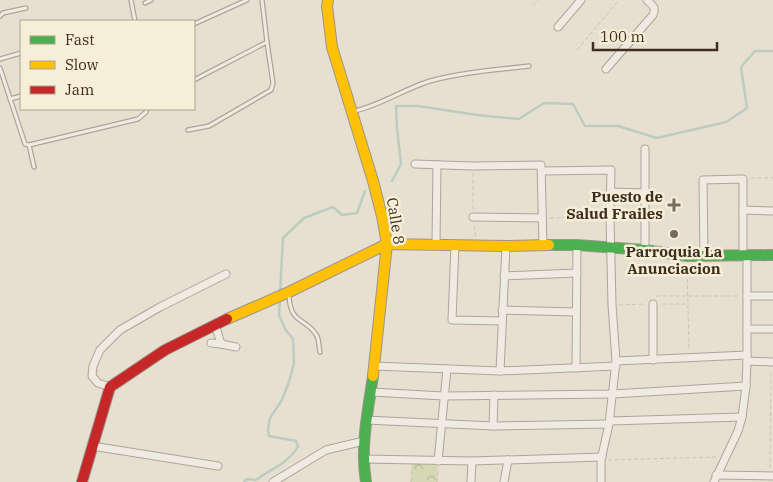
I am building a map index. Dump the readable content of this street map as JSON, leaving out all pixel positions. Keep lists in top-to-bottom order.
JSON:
{
  "streets": {
    "street": ["Calle 8"]
  },
  "places": {
    "health": ["Puesto de Salud Frailes"],
    "other": ["Parroquia La Anunciacion"]
  },
  "legend": ["Fast", "Slow", "Jam"],
  "scale_bar": "100 m"
}
